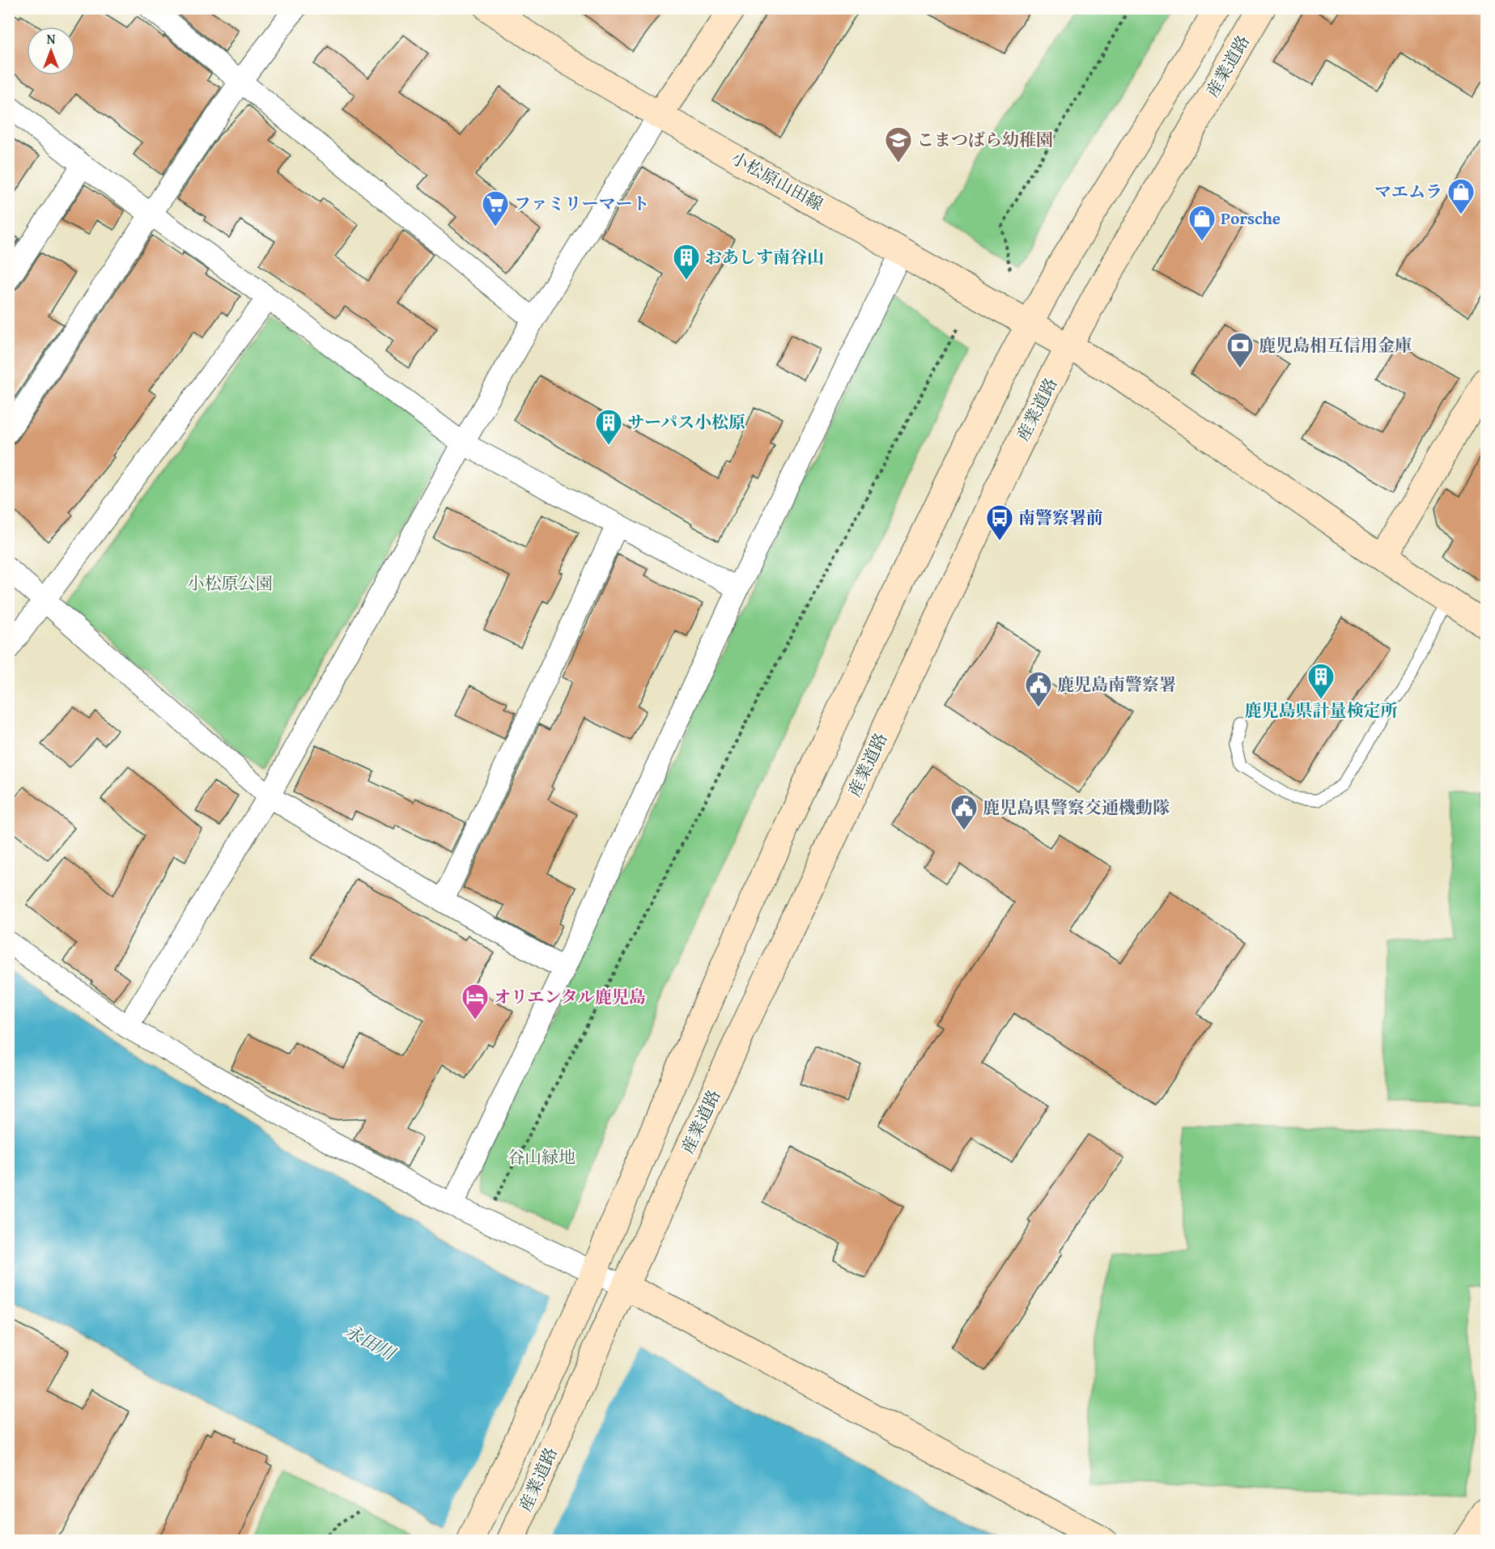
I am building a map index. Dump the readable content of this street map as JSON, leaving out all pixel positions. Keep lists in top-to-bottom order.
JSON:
{
  "streets": {
    "main road": ["産業道路", "小松原山田線"]
  },
  "crossings": [
    ["産業道路", "小松原山田線"]
  ],
  "water": ["永田川"],
  "parks": ["小松原公園", "谷山緑地"],
  "places": {
    "school or university": ["こまつばら幼稚園"],
    "shop": ["マエムラ", "Porsche"],
    "supermarket": ["ファミリーマート"],
    "building": ["おあしす南谷山", "サーパス小松原", "鹿児島県計量検定所"],
    "bank": ["鹿児島相互信用金庫"],
    "bus stop": ["南警察署前"],
    "public building": ["鹿児島南警察署", "鹿児島県警察交通機動隊"],
    "hotel": ["オリエンタル鹿児島"]
  },
  "north": "top"
}
